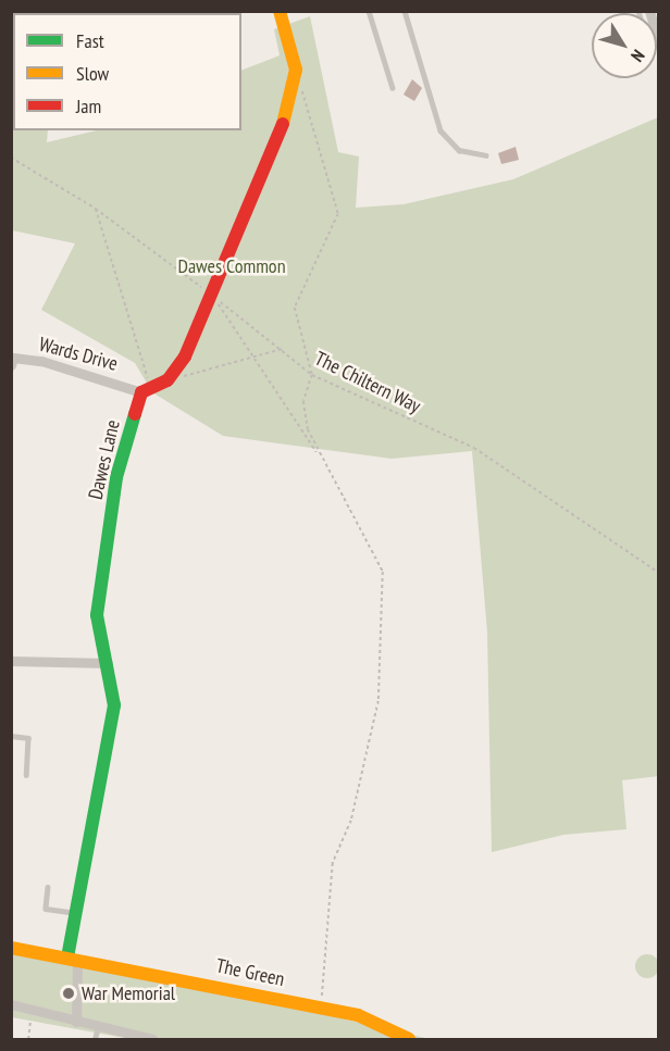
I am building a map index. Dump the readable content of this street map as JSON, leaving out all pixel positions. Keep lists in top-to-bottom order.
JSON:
{
  "streets": {
    "street": ["Wards Drive", "Dawes Lane", "The Green"],
    "path": ["The Chiltern Way"]
  },
  "crossings": [
    ["Wards Drive", "Dawes Lane"],
    ["Dawes Lane", "The Green"]
  ],
  "parks": ["Dawes Common"],
  "places": ["War Memorial"],
  "legend": ["Fast", "Slow", "Jam"],
  "north": "bottom right"
}
